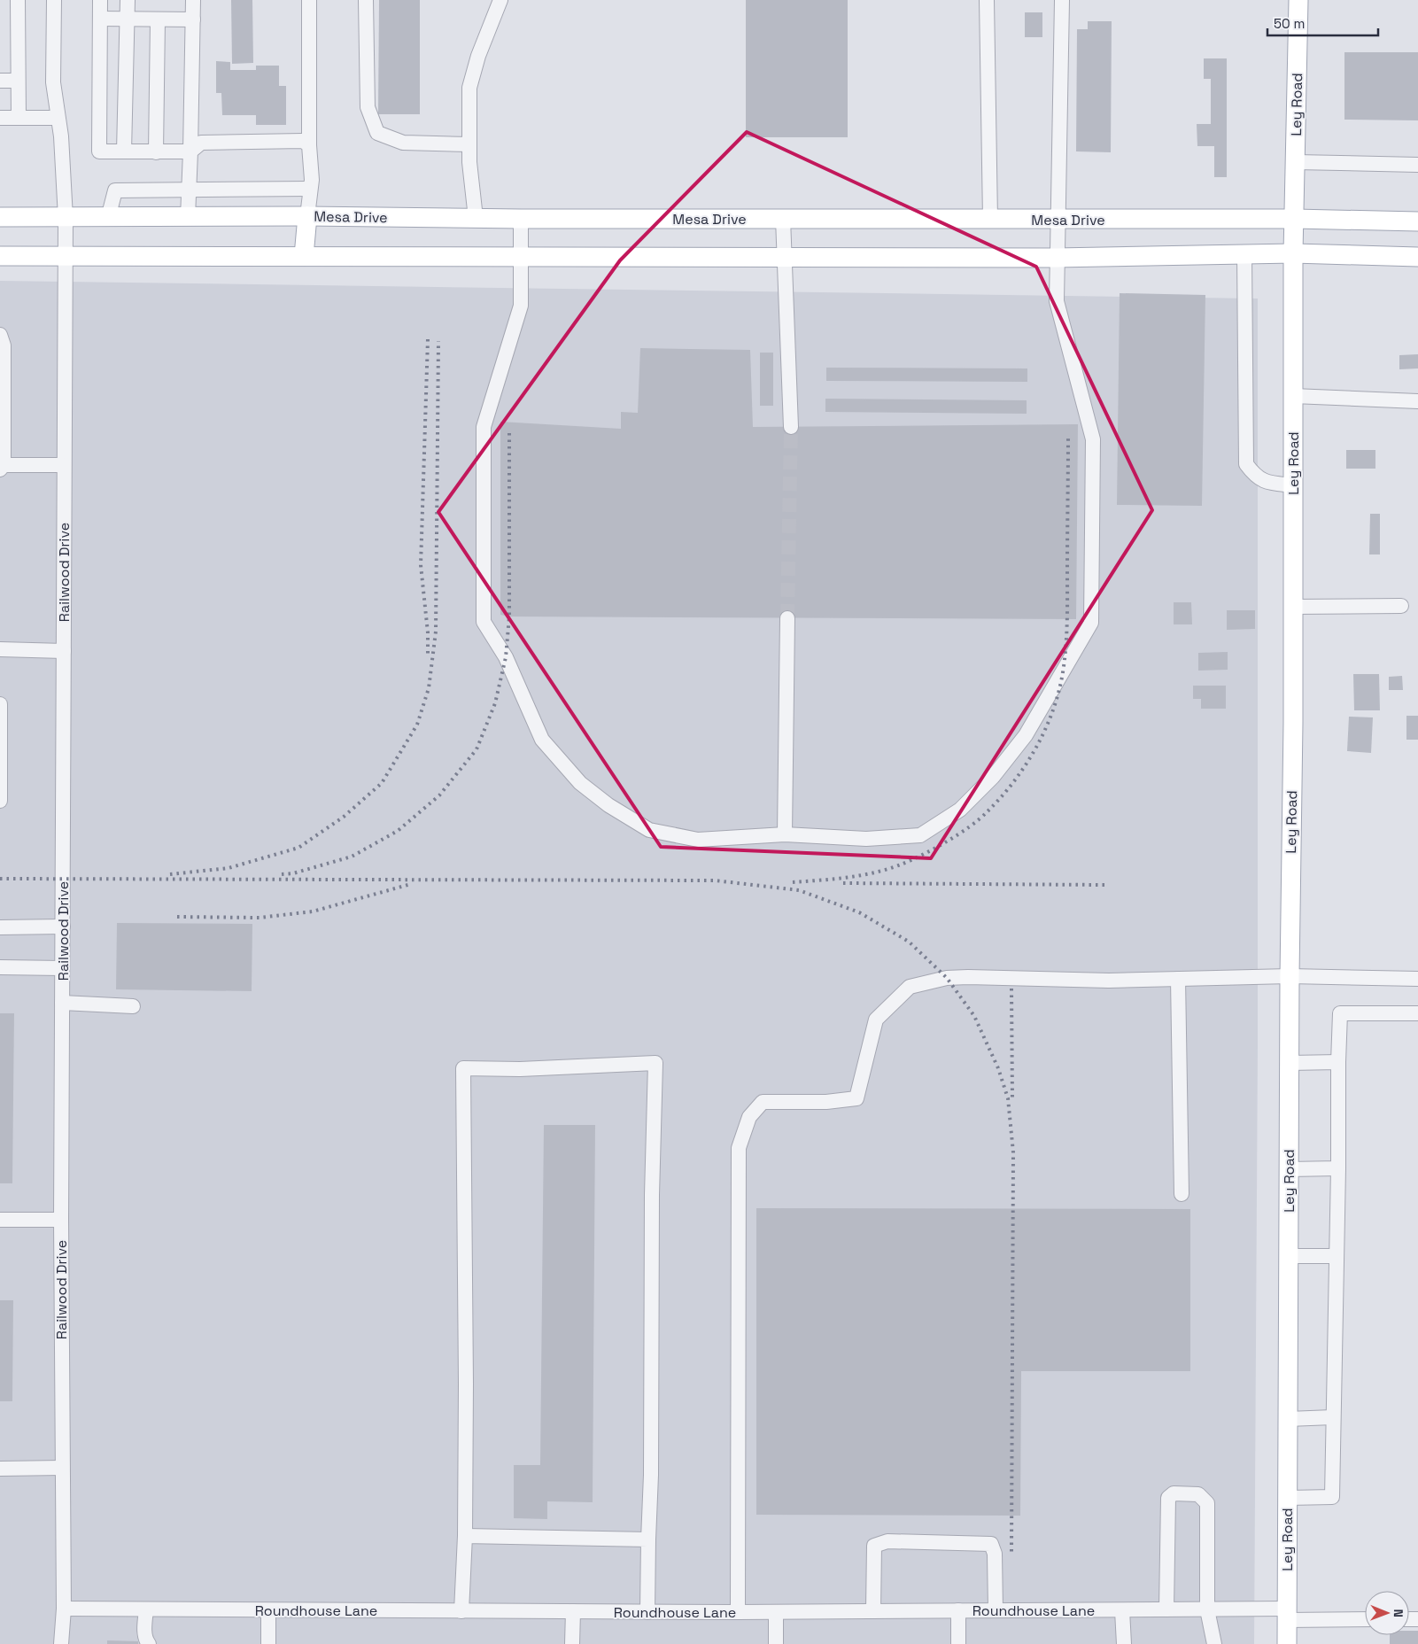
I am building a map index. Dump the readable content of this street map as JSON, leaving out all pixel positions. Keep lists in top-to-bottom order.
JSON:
{
  "streets": {
    "main road": ["Ley Road", "Mesa Drive"],
    "street": ["Railwood Drive", "Roundhouse Lane"]
  },
  "crossings": [
    ["Ley Road", "Mesa Drive"],
    ["Ley Road", "Roundhouse Lane"],
    ["Mesa Drive", "Railwood Drive"],
    ["Railwood Drive", "Roundhouse Lane"]
  ],
  "scale_bar": "50 m",
  "north": "right"
}
